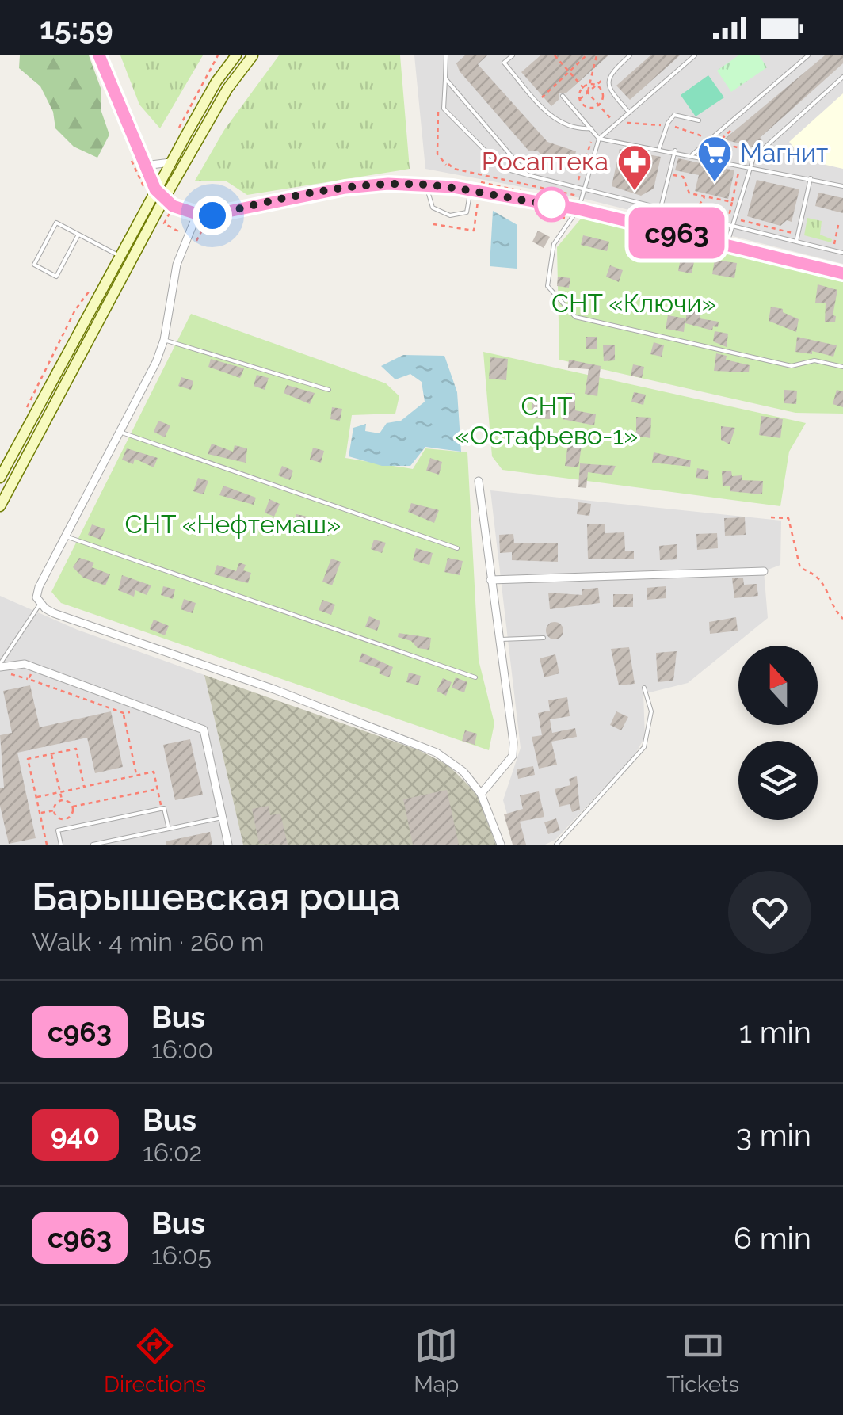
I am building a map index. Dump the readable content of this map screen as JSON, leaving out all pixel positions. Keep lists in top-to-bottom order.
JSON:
{
  "parks": ["СНТ «Ключи»", "СНТ «Остафьево-1»", "СНТ «Нефтемаш»"],
  "places": {
    "supermarket": ["Магнит"],
    "pharmacy": ["Росаптека"]
  },
  "lines": ["bus line с963"],
  "north": "top",
  "page": {
    "status": "15:59",
    "on_map": "с963",
    "heading": ["Барышевская роща", "Walk · 4 min · 260 m"],
    "list": [
      {
        "mark": "с963",
        "name": "Bus",
        "note": "16:00",
        "value": "1 min"
      },
      {
        "mark": "940",
        "name": "Bus",
        "note": "16:02",
        "value": "3 min"
      },
      {
        "mark": "с963",
        "name": "Bus",
        "note": "16:05",
        "value": "6 min"
      }
    ],
    "tabs": ["Directions", "Map", "Tickets"]
  }
}
